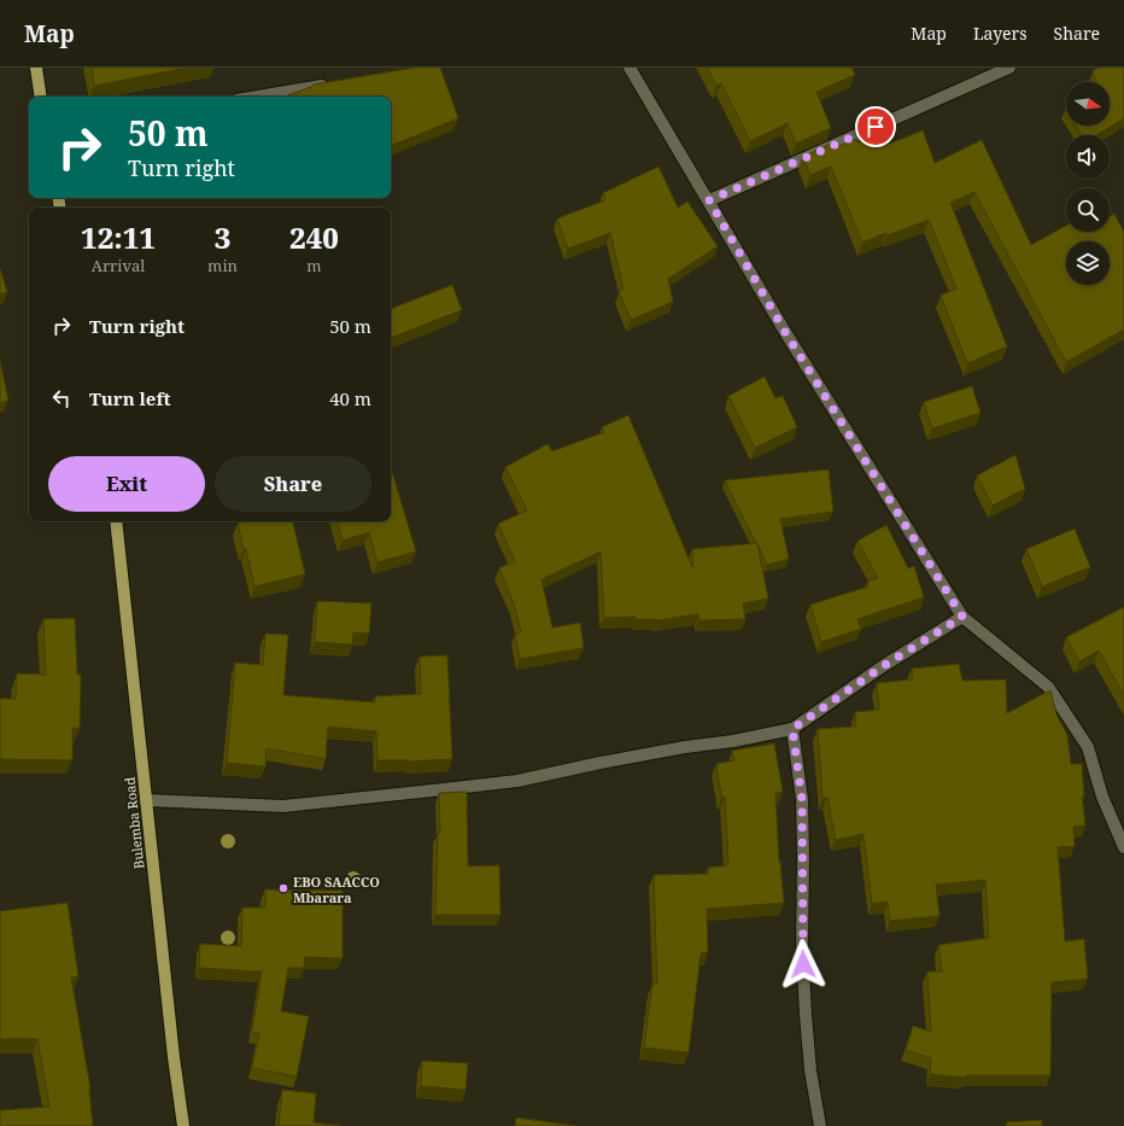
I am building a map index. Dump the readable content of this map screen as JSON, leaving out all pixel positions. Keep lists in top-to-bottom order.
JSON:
{
  "streets": {
    "main road": ["Bulemba Road"]
  },
  "places": ["EBO SAACCO Mbarara"],
  "north": "right",
  "page": {
    "header": "Map",
    "nav": ["Map", "Layers", "Share"],
    "turn": ["50 m", "Turn right"],
    "eta": [
      "12:11",
      "Arrival",
      "3",
      "min",
      "240",
      "m"
    ],
    "list": [
      {
        "name": "Turn right",
        "value": "50 m"
      },
      {
        "name": "Turn left",
        "value": "40 m"
      }
    ],
    "buttons": ["Exit", "Share"]
  }
}
